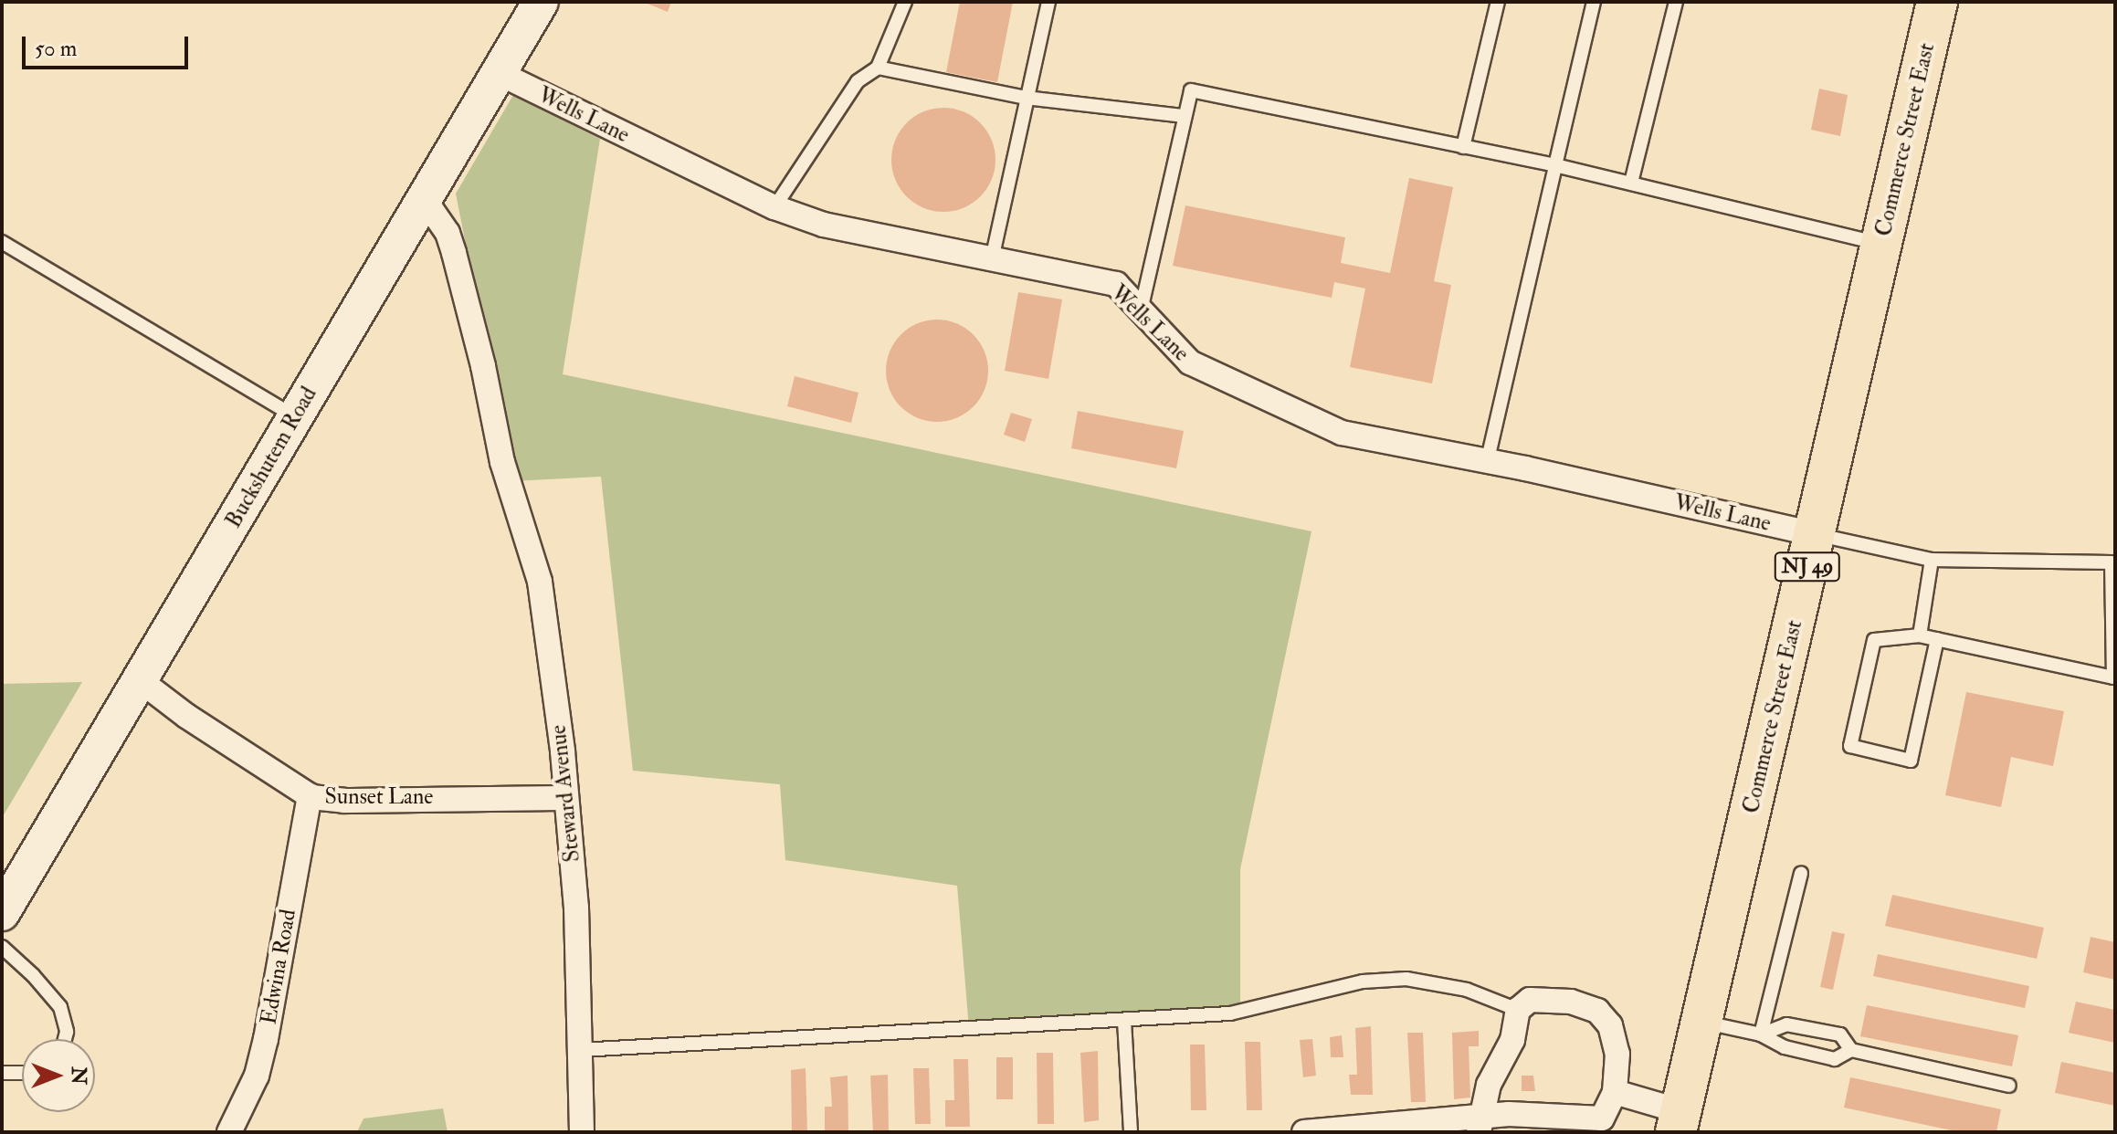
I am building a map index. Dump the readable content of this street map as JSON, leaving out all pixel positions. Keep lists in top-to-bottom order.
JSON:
{
  "streets": {
    "highway": ["Commerce Street East", "NJ 49"],
    "main road": ["Buckshutem Road"],
    "street": [
      "Wells Lane",
      "Steward Avenue",
      "Sunset Lane",
      "Edwina Road"
    ]
  },
  "crossings": [
    ["Wells Lane", "Commerce Street East"],
    ["Wells Lane", "Buckshutem Road"],
    ["Buckshutem Road", "Steward Avenue"],
    ["Buckshutem Road", "Sunset Lane"],
    ["Steward Avenue", "Sunset Lane"],
    ["Sunset Lane", "Edwina Road"]
  ],
  "scale_bar": "50 m",
  "north": "right"
}
